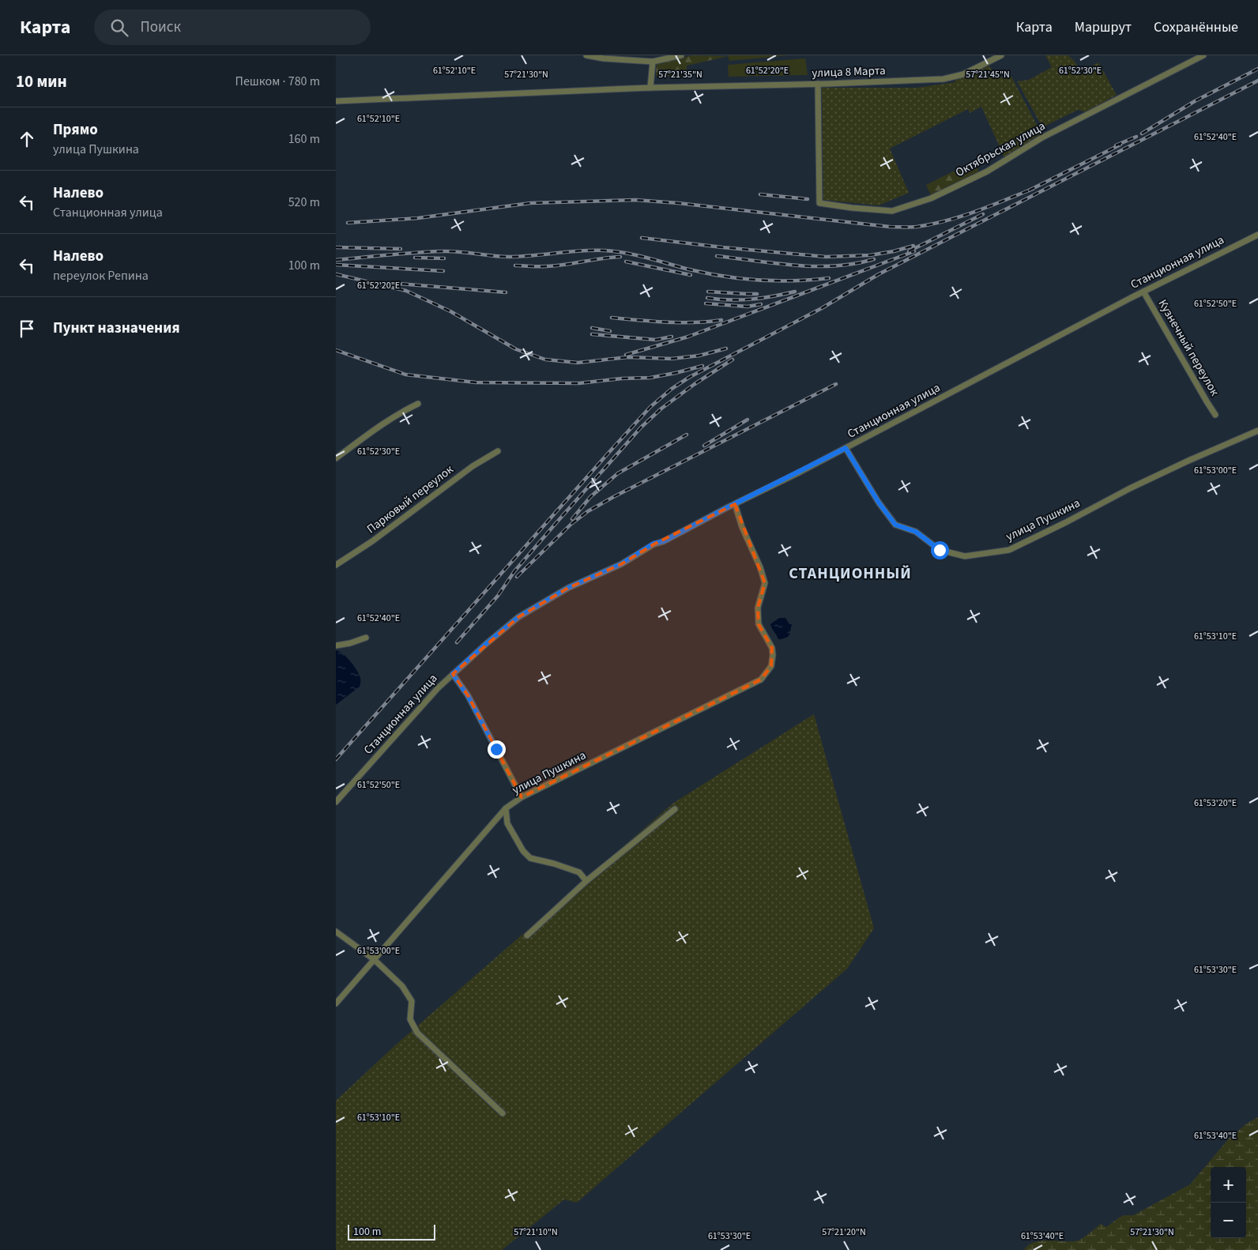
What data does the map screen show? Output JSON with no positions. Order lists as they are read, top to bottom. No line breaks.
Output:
{"streets":{"street":["улица 8 Марта","Октябрьская улица","Станционная улица","Кузнечный переулок","Парковый переулок","улица Пушкина"]},"crossings":[["улица 8 Марта","Октябрьская улица"],["Станционная улица","Кузнечный переулок"],["Станционная улица","улица Пушкина"]],"districts":["СТАНЦИОННЫЙ"],"scale_bar":"100 m","page":{"header":"Карта","search":"Поиск","nav":["Карта","Маршрут","Сохранённые"],"heading":["10 мин","Пешком · 780 m"],"list":[["Прямо","улица Пушкина","160 m"],["Налево","Станционная улица","520 m"],["Налево","переулок Репина","100 m"],"Пункт назначения"],"map_buttons":["+","−"],"scale":"100 m"},"coordinates":["61°52'20\"E","61°52'30\"E","61°52'10\"E","57°21'30\"N","57°21'35\"N","57°21'45\"N","61°52'40\"E","61°52'50\"E","61°53'00\"E","61°53'10\"E","61°53'20\"E","61°53'30\"E","61°53'40\"E","57°21'10\"N","57°21'20\"N"]}
